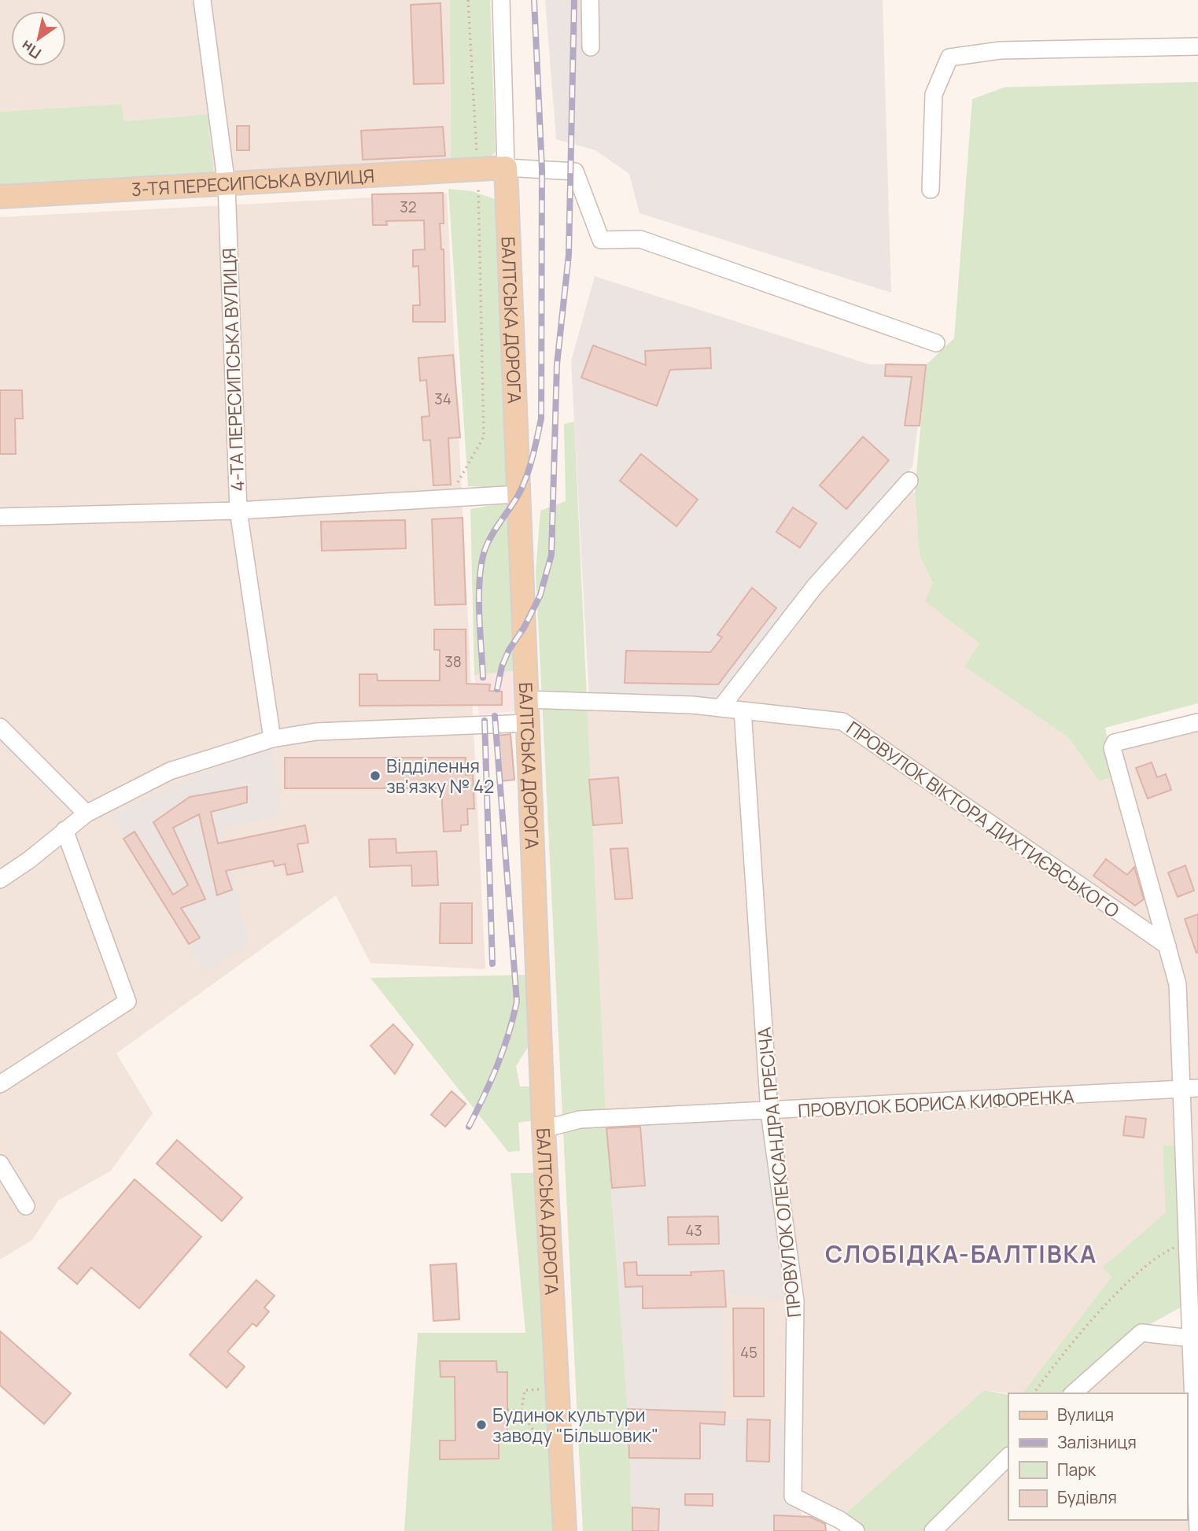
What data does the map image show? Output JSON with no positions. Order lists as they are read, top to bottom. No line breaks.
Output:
{"streets":{"main road":["3-ТЯ ПЕРЕСИПСЬКА ВУЛИЦЯ","БАЛТСЬКА ДОРОГА"],"street":["4-ТА ПЕРЕСИПСЬКА ВУЛИЦЯ","ПРОВУЛОК ВІКТОРА ДИХТИЄВСЬКОГО","ПРОВУЛОК БОРИСА КИФОРЕНКА","ПРОВУЛОК ОЛЕКСАНДРА ПРЕСІЧА"]},"crossings":[["3-ТЯ ПЕРЕСИПСЬКА ВУЛИЦЯ","БАЛТСЬКА ДОРОГА"],["3-ТЯ ПЕРЕСИПСЬКА ВУЛИЦЯ","4-ТА ПЕРЕСИПСЬКА ВУЛИЦЯ"],["БАЛТСЬКА ДОРОГА","ПРОВУЛОК ВІКТОРА ДИХТИЄВСЬКОГО"],["БАЛТСЬКА ДОРОГА","ПРОВУЛОК БОРИСА КИФОРЕНКА"],["ПРОВУЛОК ВІКТОРА ДИХТИЄВСЬКОГО","ПРОВУЛОК ОЛЕКСАНДРА ПРЕСІЧА"],["ПРОВУЛОК БОРИСА КИФОРЕНКА","ПРОВУЛОК ОЛЕКСАНДРА ПРЕСІЧА"]],"districts":["СЛОБІДКА-БАЛТІВКА"],"places":["Відділення зв'язку № 42","Будинок культури заводу \"Більшовик\""],"house_numbers":["32","34","38","43","45"],"legend":["Вулиця","Залізниця","Парк","Будівля"],"north":"bottom left"}
